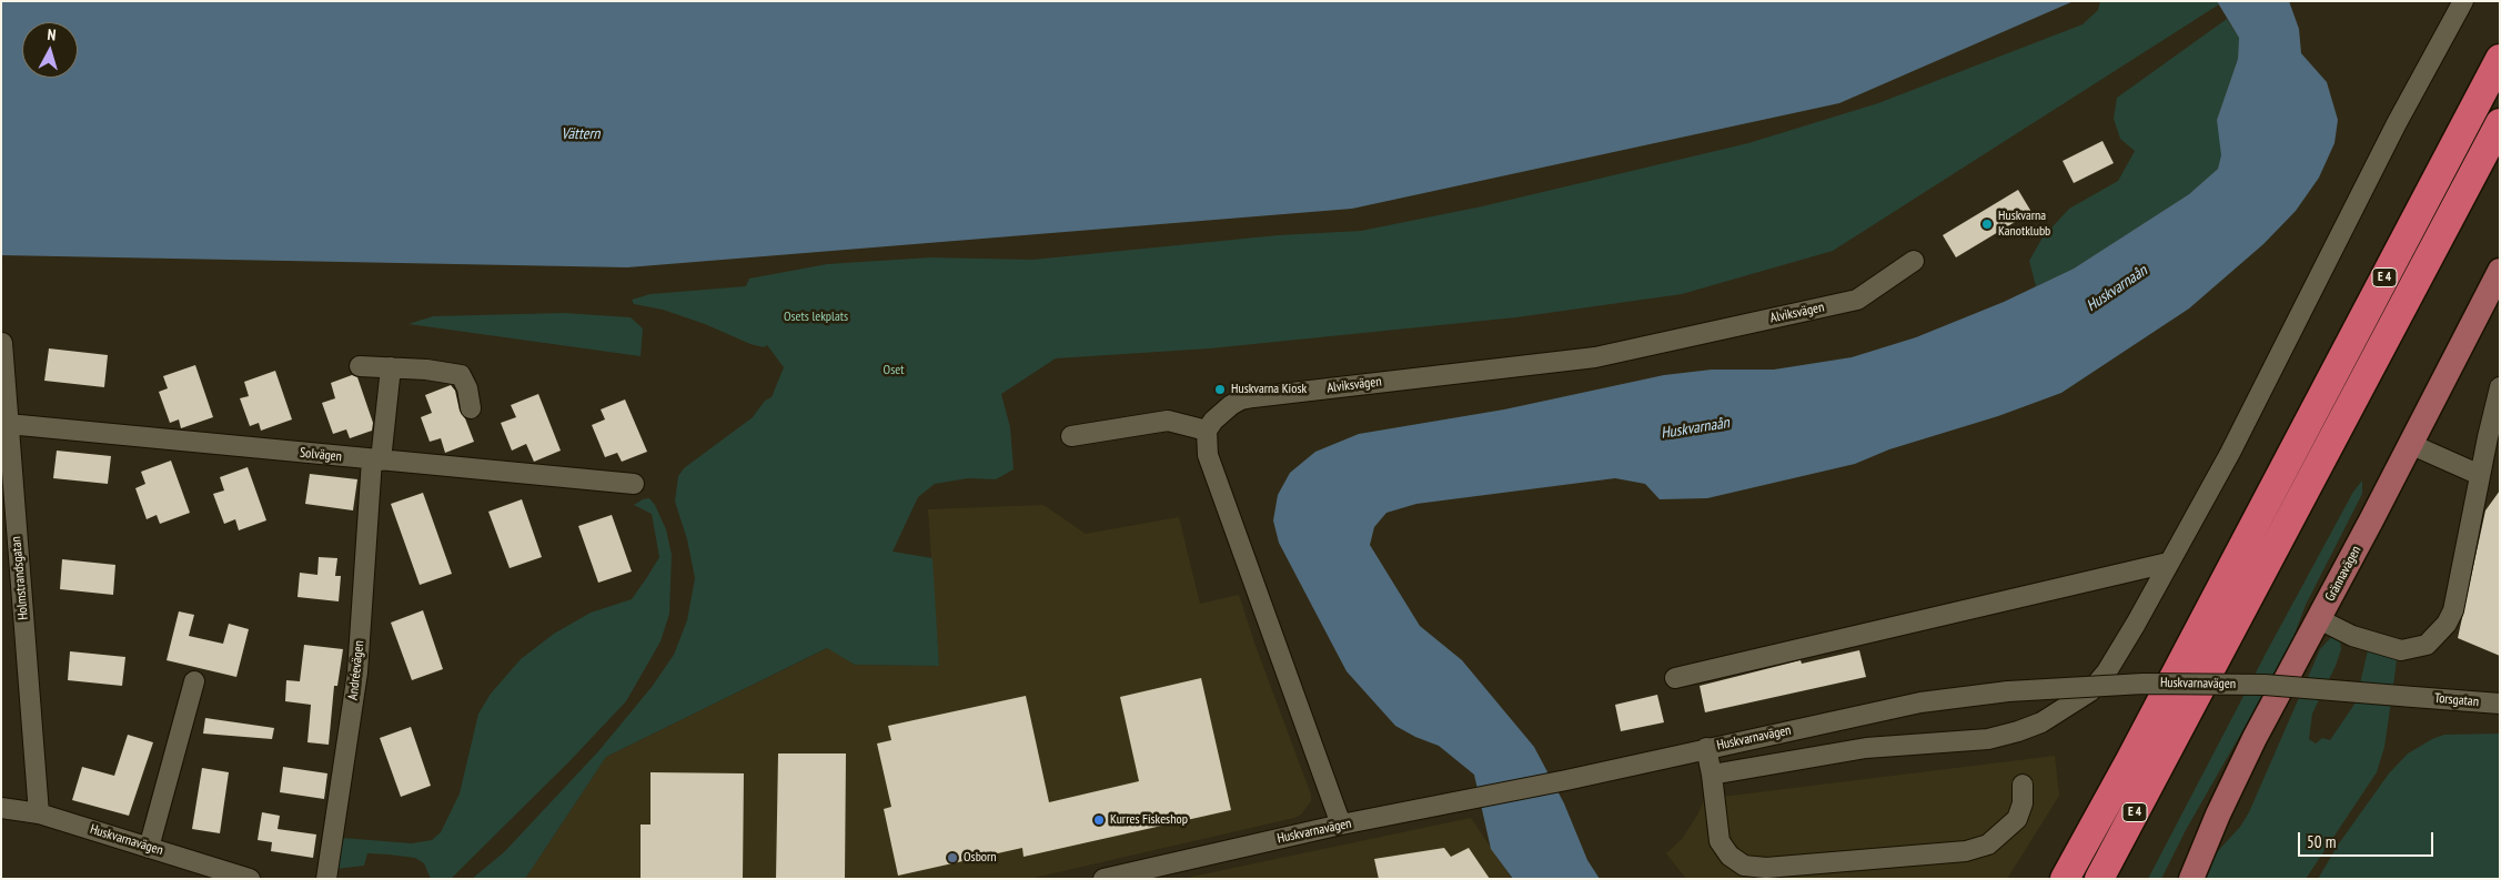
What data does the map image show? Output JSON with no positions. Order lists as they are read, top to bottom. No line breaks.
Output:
{"streets":{"highway":["E 4"],"main road":["Grännavägen"],"street":["Alviksvägen","Solvägen","Holmstrandsgatan","Andréevägen","Huskvarnavägen","Torsgatan"]},"crossings":[["Solvägen","Holmstrandsgatan"],["Solvägen","Andréevägen"],["Holmstrandsgatan","Huskvarnavägen"],["Huskvarnavägen","Torsgatan"]],"water":["Vättern","Huskvarnaån"],"parks":["Osets lekplats","Oset"],"places":["Huskvarna Kanotklubb","Huskvarna Kiosk","Kurres Fiskeshop","Osborn"],"scale_bar":"50 m","north":"top"}
